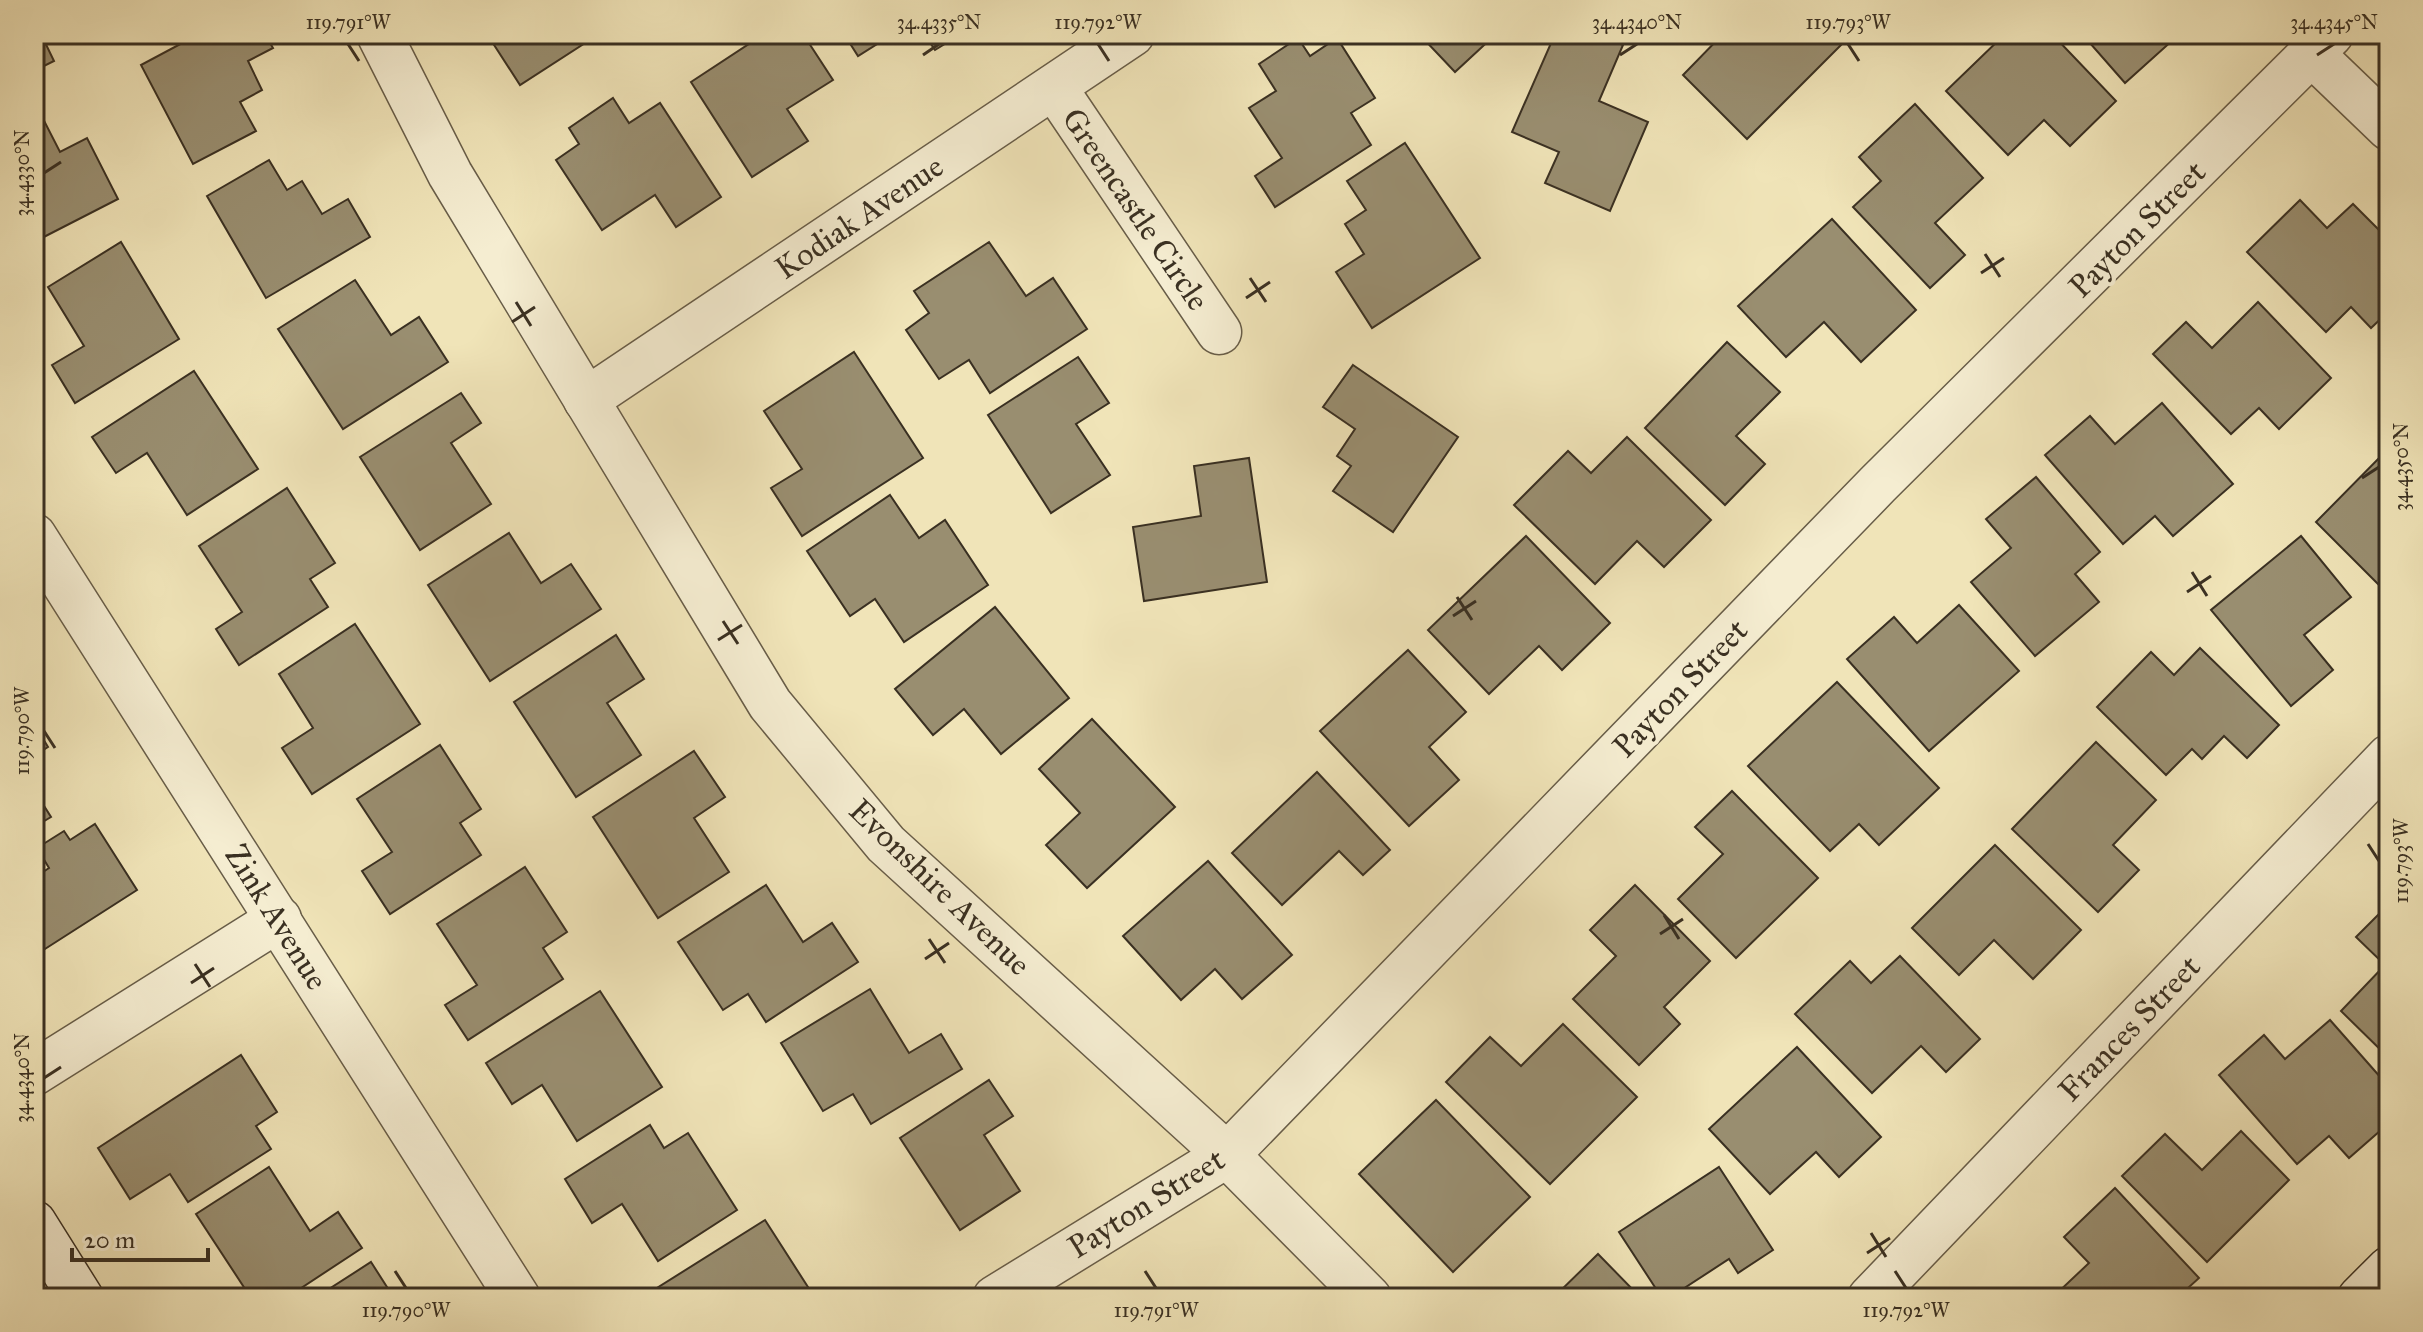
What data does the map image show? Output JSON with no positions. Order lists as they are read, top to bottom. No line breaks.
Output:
{"streets":{"street":["Greencastle Circle","Kodiak Avenue","Payton Street","Evonshire Avenue","Zink Avenue","Frances Street"]},"crossings":[["Greencastle Circle","Kodiak Avenue"],["Kodiak Avenue","Evonshire Avenue"],["Payton Street","Evonshire Avenue"]],"scale_bar":"20 m","coordinates":["119.791°W","34.4335°N","119.792°W","34.4340°N","119.793°W","34.4345°N","34.4330°N","34.4350°N","119.790°W"]}
